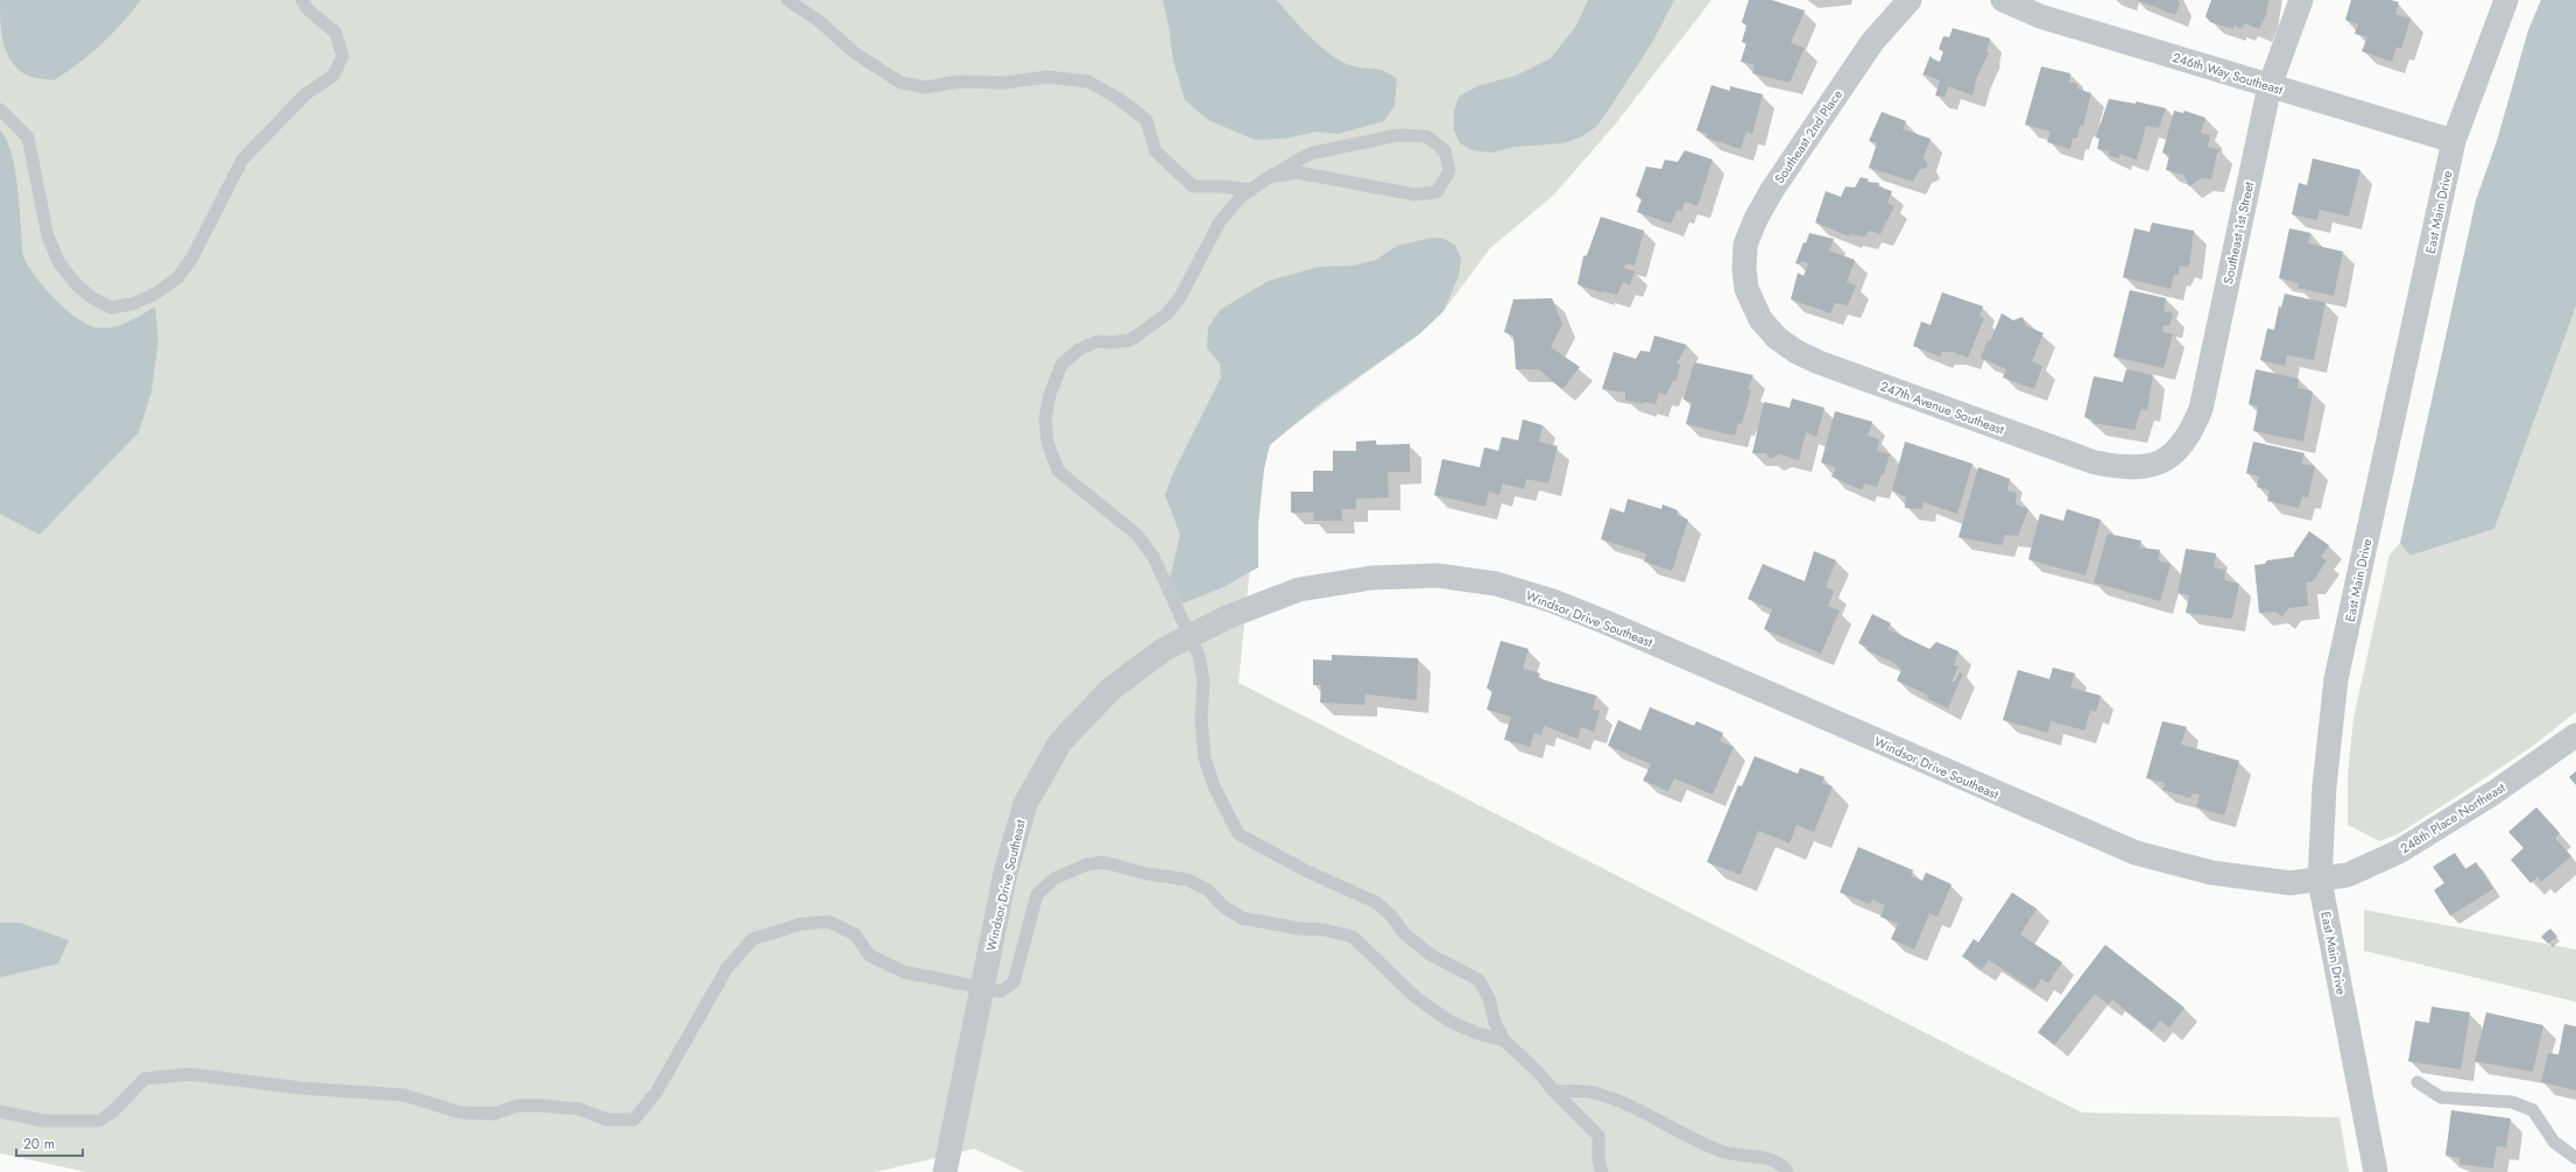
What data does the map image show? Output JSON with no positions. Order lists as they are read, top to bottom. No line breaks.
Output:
{"streets":{"street":["246th Way Southeast","Southeast 2nd Place","East Main Drive","Southeast 1st Street","247th Avenue Southeast","Windsor Drive Southeast","248th Place Northeast"]},"crossings":[["246th Way Southeast","East Main Drive"],["246th Way Southeast","Southeast 1st Street"],["Southeast 2nd Place","247th Avenue Southeast"],["East Main Drive","Windsor Drive Southeast"],["East Main Drive","248th Place Northeast"],["Southeast 1st Street","247th Avenue Southeast"],["Windsor Drive Southeast","248th Place Northeast"]],"scale_bar":"20 m"}
